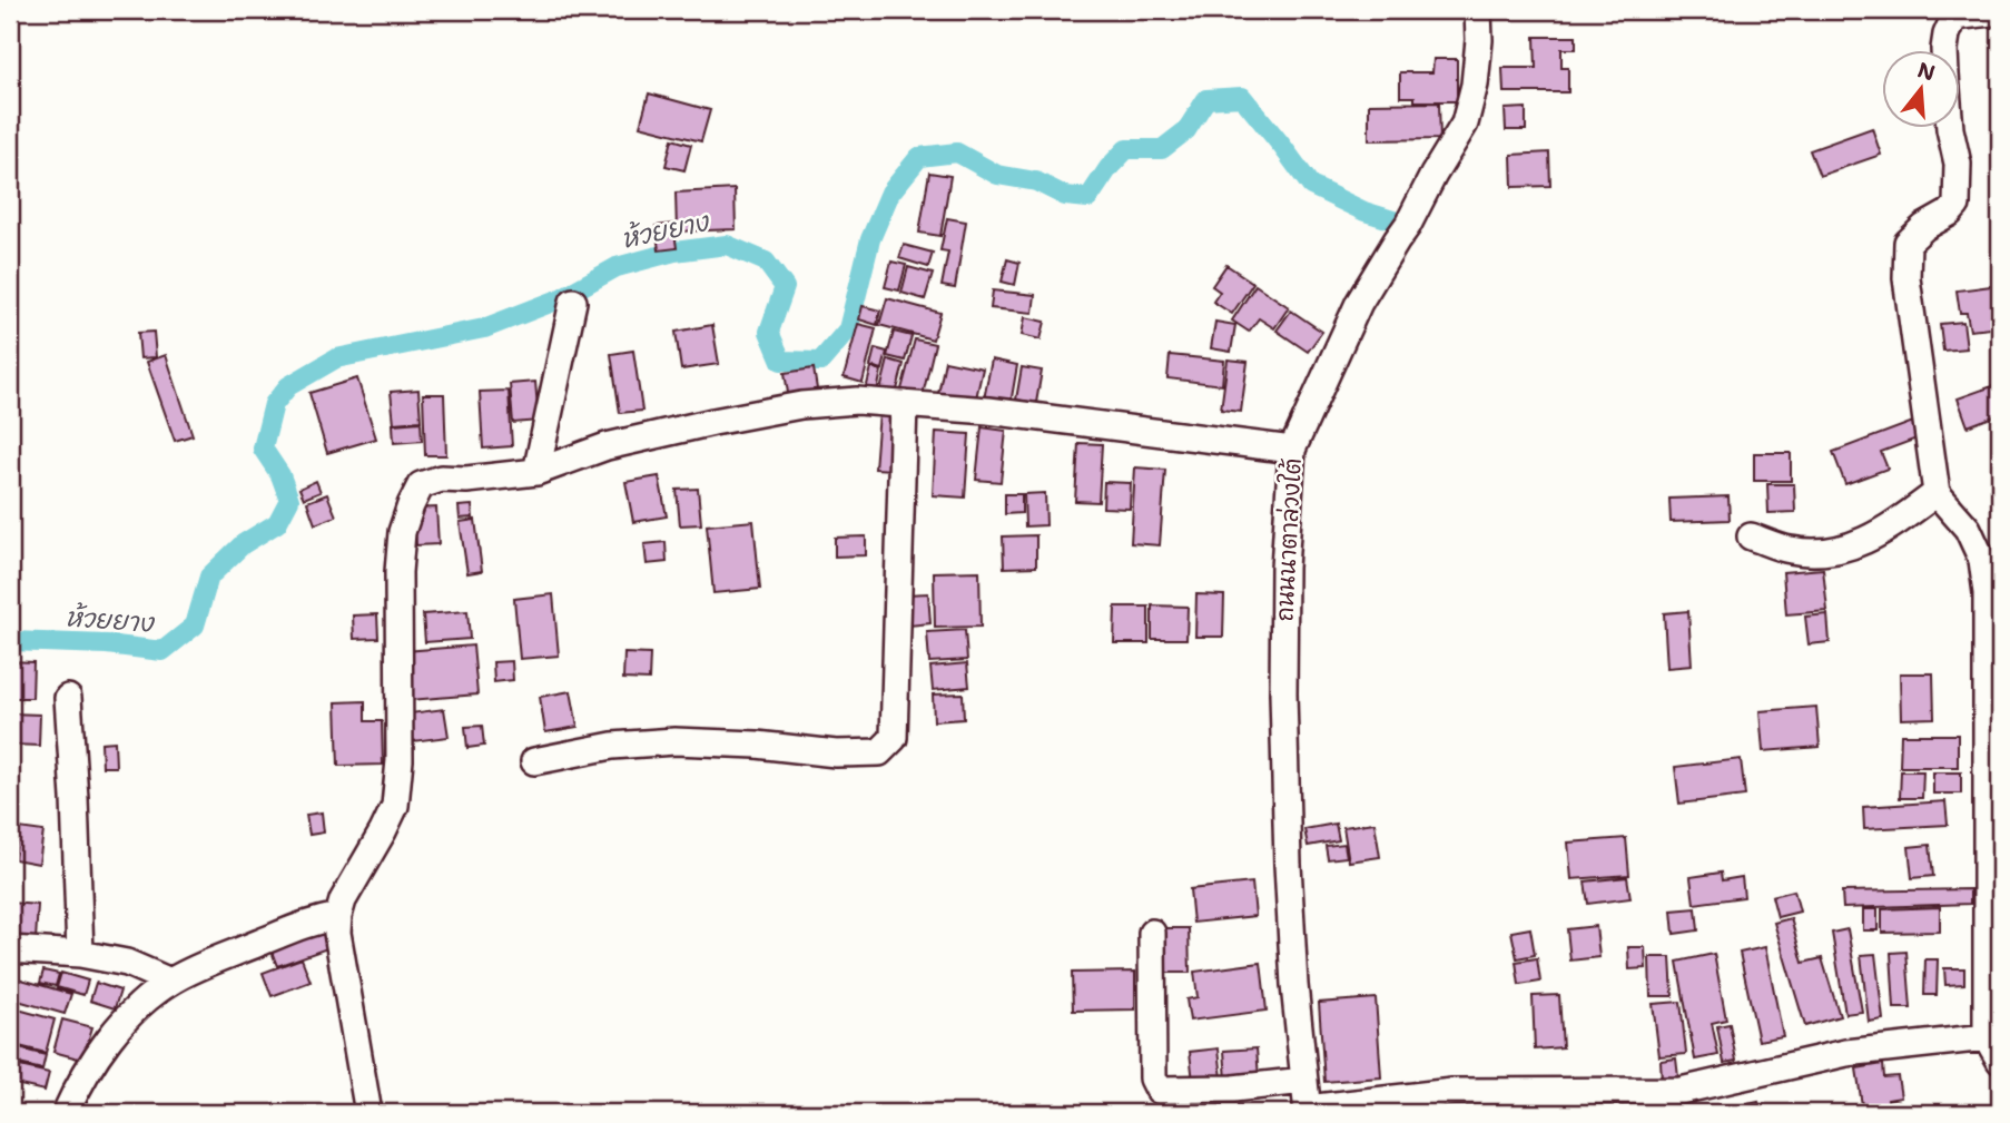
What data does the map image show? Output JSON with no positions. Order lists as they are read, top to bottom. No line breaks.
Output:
{"streets":{"street":["ถนนนาตาล่วงใต้"]},"water":["ห้วยยาง"],"north":"top"}
